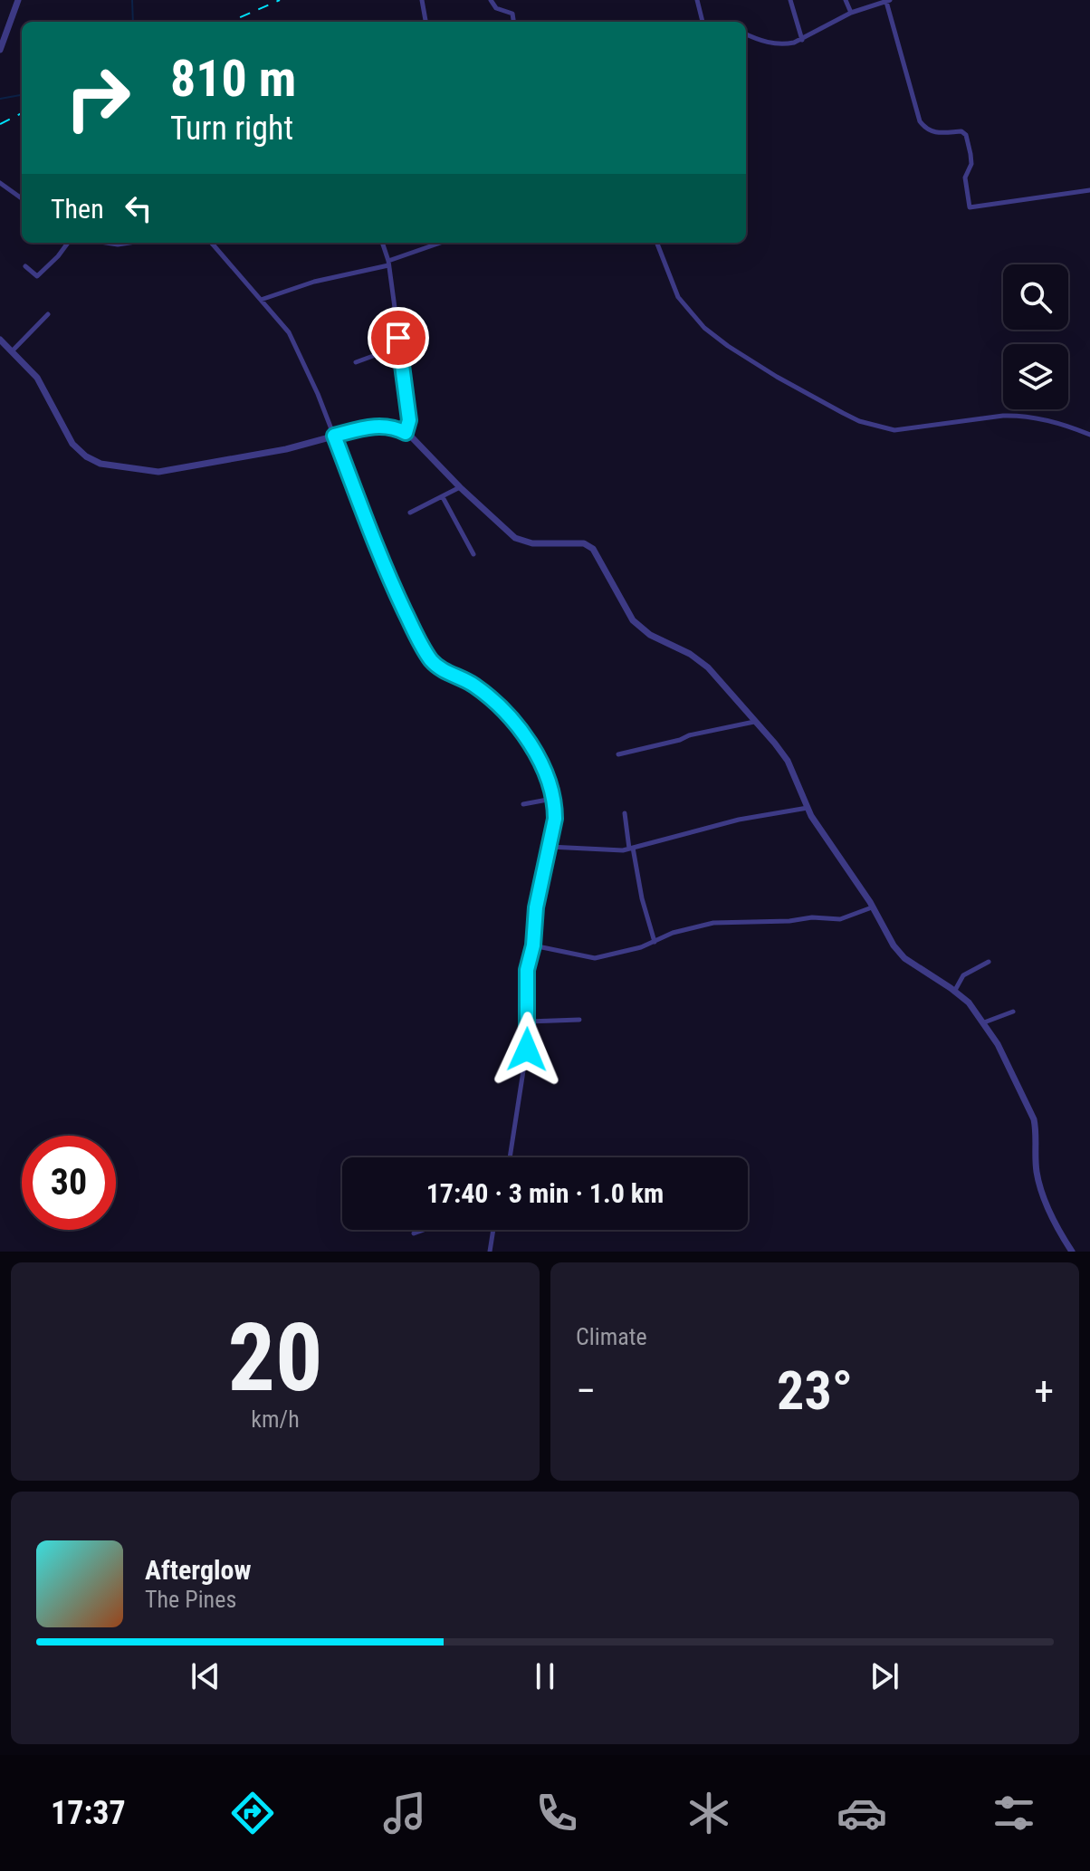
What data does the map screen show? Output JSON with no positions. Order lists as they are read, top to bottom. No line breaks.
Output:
{"page":{"turn":["810 m","Turn right"],"then":"Then","limit":"30","trip":"17:40 · 3 min · 1.0 km","tile":[["20","km/h"],"Climate"],"heat":["−","23°","+"],"song":["Afterglow","The Pines"],"tabs":"17:37"}}
